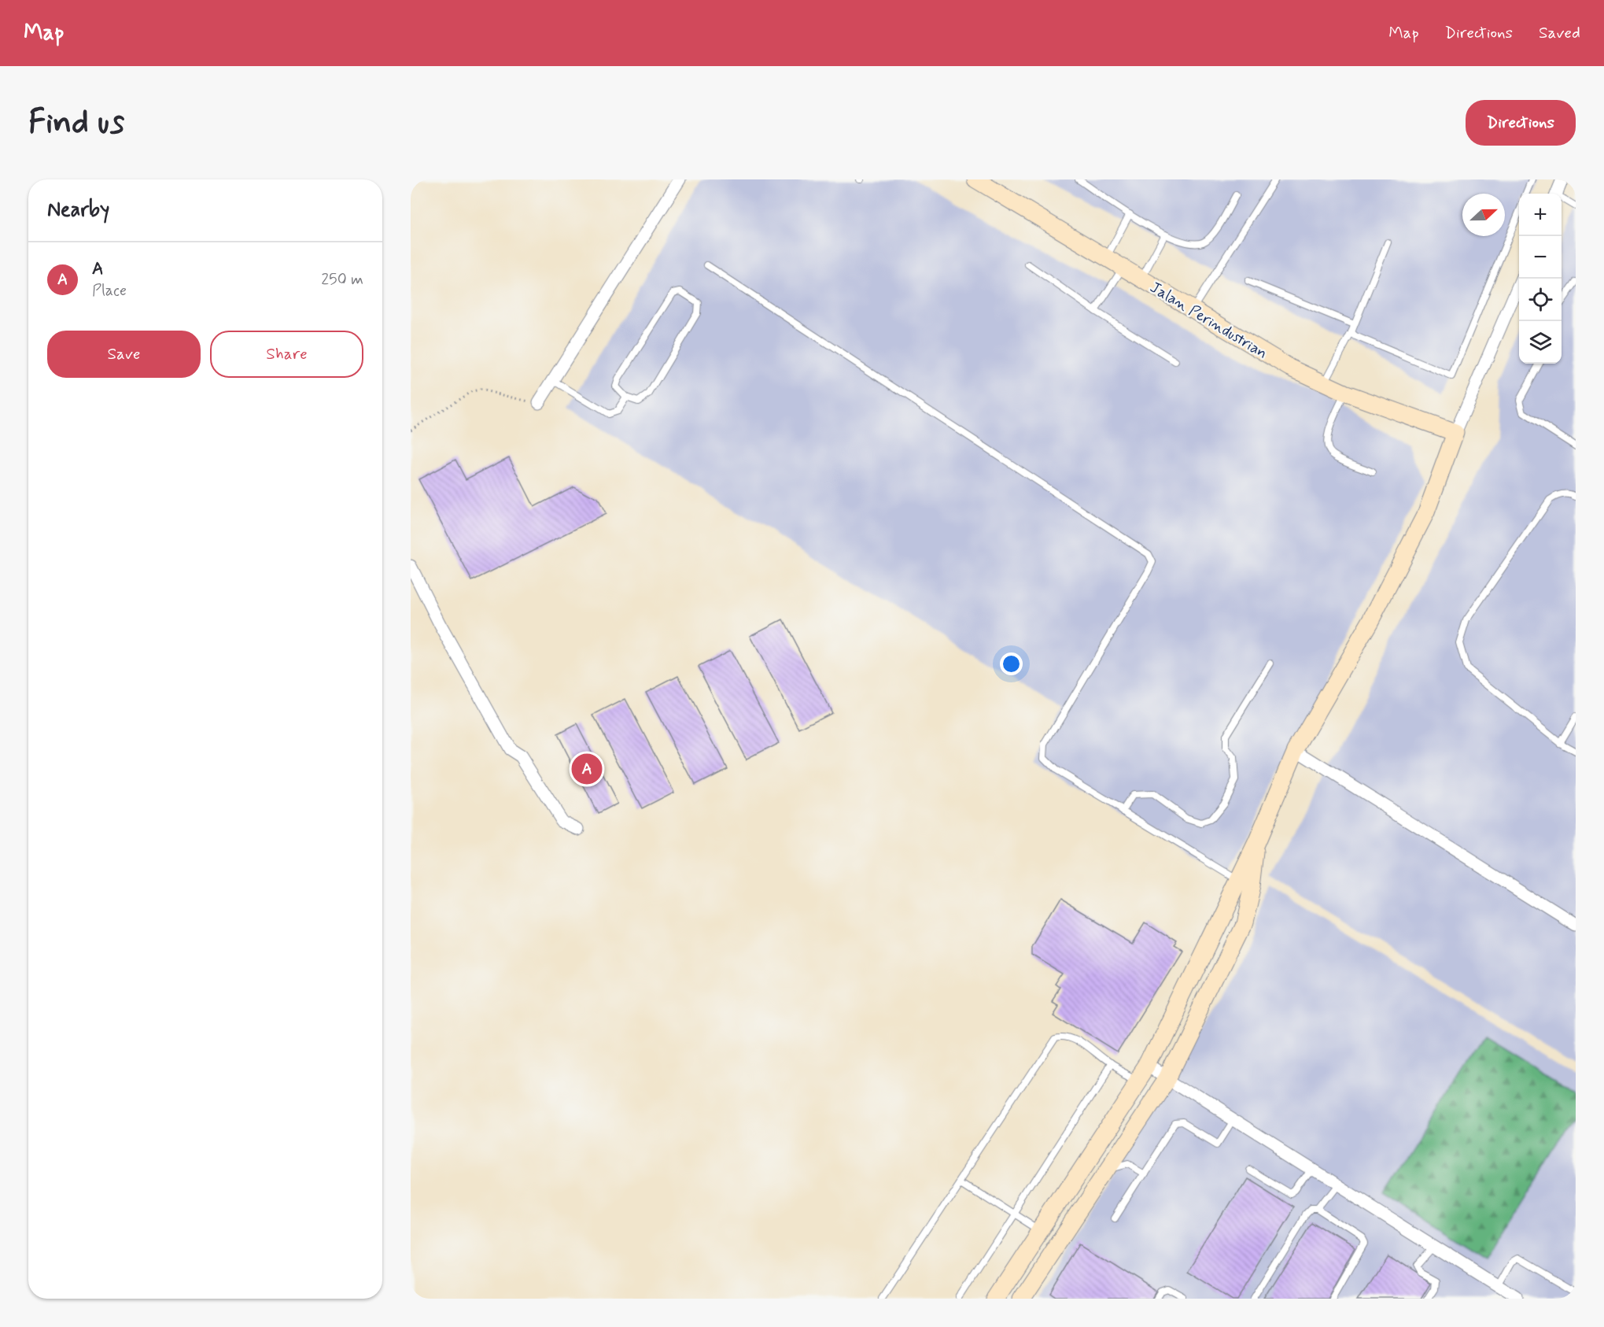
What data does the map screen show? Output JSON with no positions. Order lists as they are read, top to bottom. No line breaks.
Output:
{"streets":{"main road":["Jalan Perindustrian"]},"north":"right","page":{"header":"Map","nav":["Map","Directions","Saved"],"buttons":["Directions",["Save","Share"]],"title":"Find us","heading":"Nearby","map_buttons":["+","−"],"list":[{"mark":"A","name":"A","note":"Place","value":"250 m"}],"pins":"A"}}
